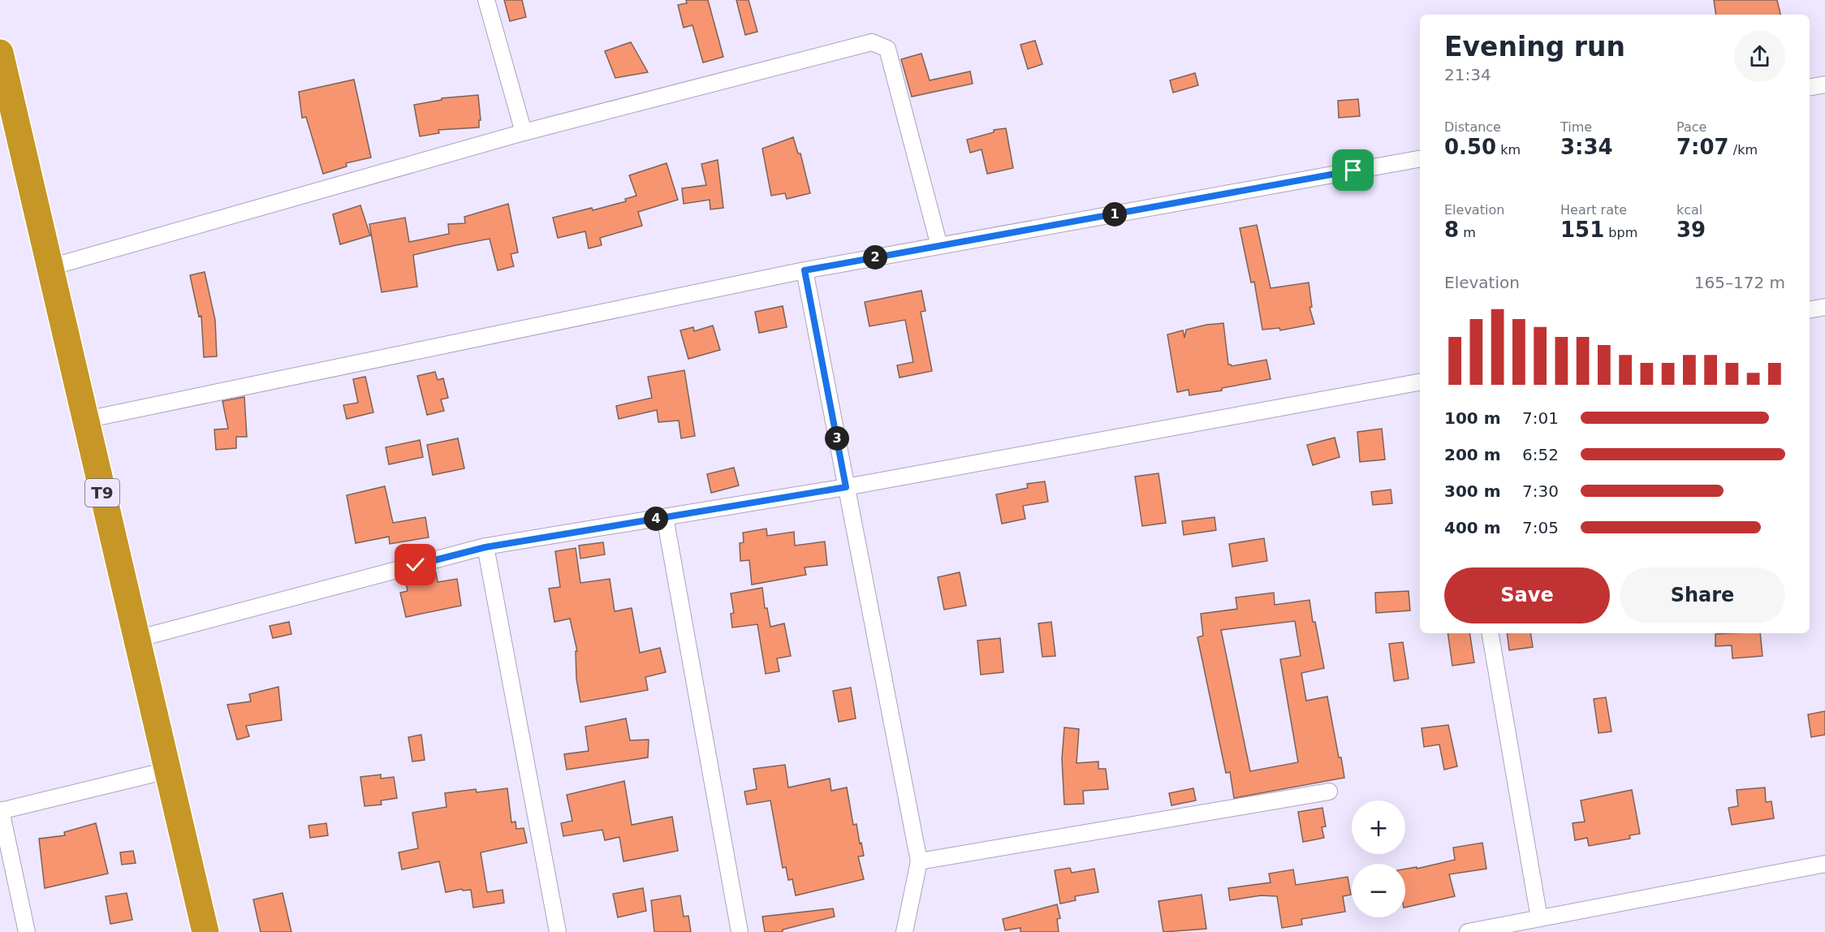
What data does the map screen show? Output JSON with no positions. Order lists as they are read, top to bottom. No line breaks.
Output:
{"streets":{"highway":["T9"]},"page":{"heading":["Evening run","21:34"],"stats":[["Distance","0.50 km"],["Time","3:34"],["Pace","7:07 /km"],["Elevation","8 m"],["Heart rate","151 bpm"],["kcal","39"]],"pins":["1","2","3","4"],"chart":["Elevation","165–172 m"],"list":[{"name":"100 m","note":"7:01"},{"name":"200 m","note":"6:52"},{"name":"300 m","note":"7:30"},{"name":"400 m","note":"7:05"}],"buttons":["Save","Share"],"map_buttons":["+","−"]}}
